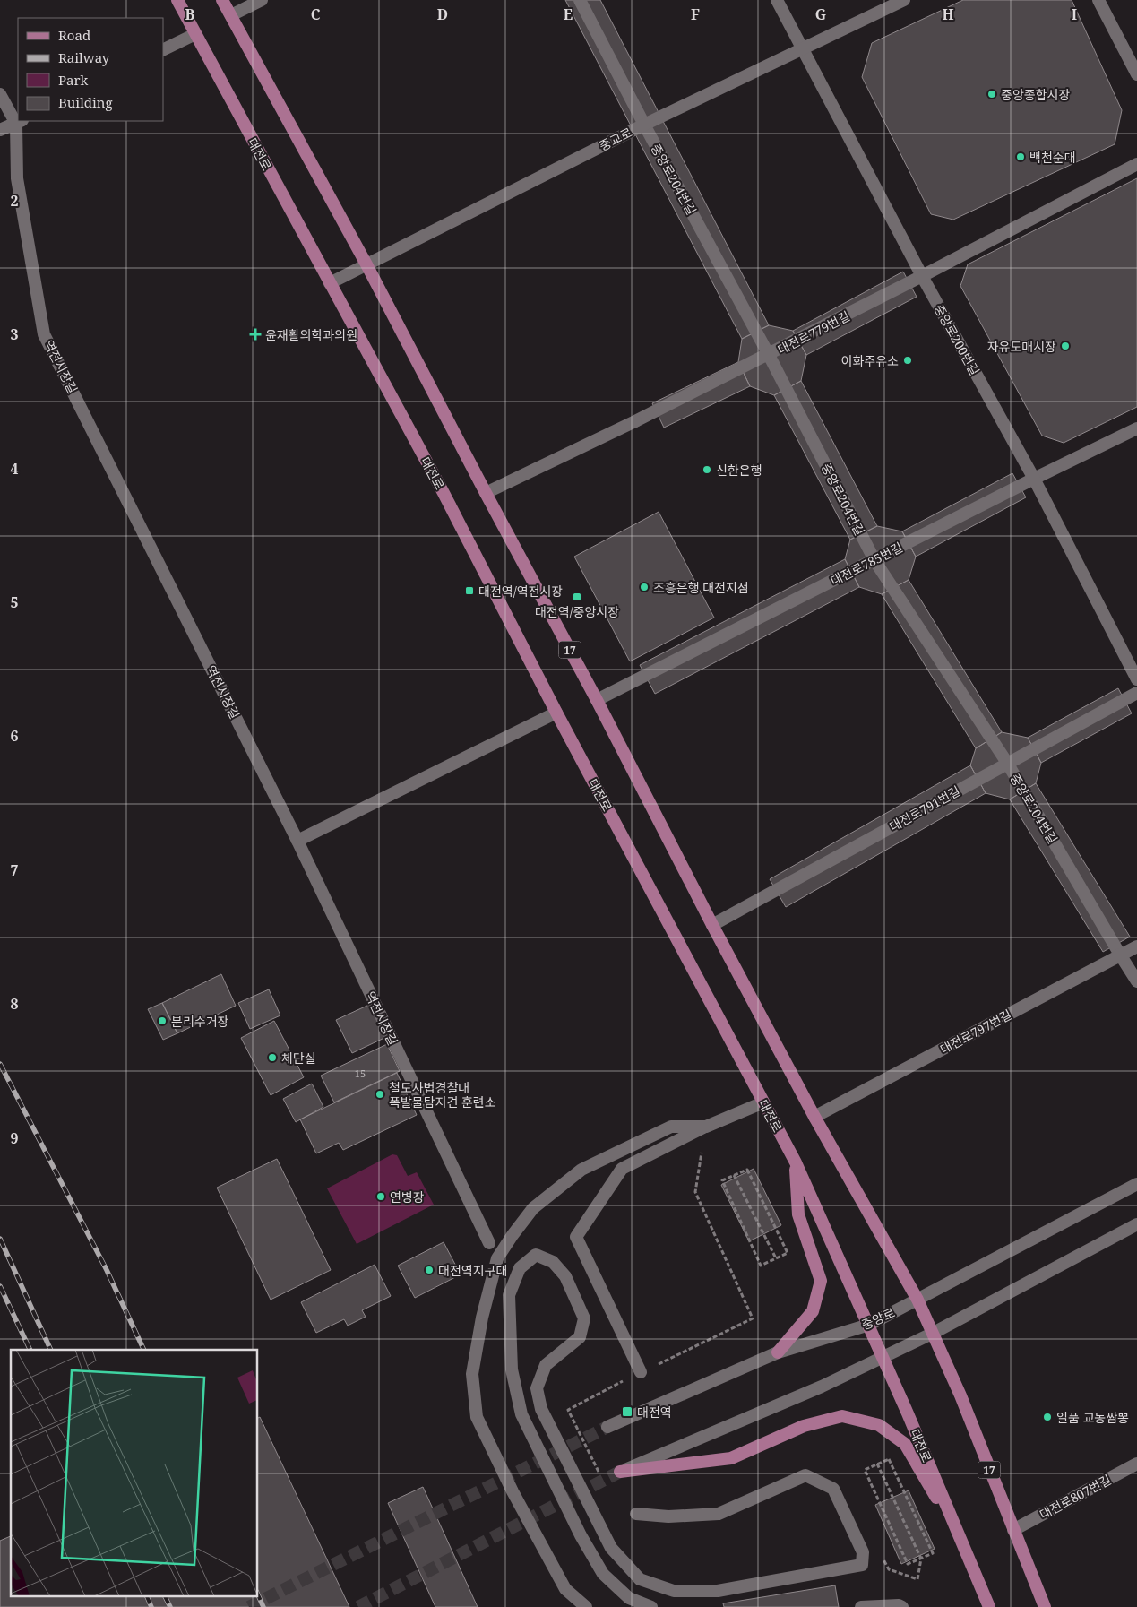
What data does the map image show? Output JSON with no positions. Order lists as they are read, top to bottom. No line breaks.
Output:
{"streets":{"main road":["대전로","17"],"street":["중교로","중앙로204번길","대전로779번길","중앙로200번길","역전시장길","대전로785번길","대전로791번길","대전로797번길","중앙로","대전로807번길"]},"crossings":[["중교로","대전로"],["중교로","중앙로204번길"],["중교로","중앙로200번길"],["중교로","17"],["대전로","중앙로"],["중앙로204번길","대전로779번길"],["중앙로204번길","대전로785번길"],["중앙로204번길","대전로791번길"],["중앙로204번길","대전로797번길"],["대전로779번길","중앙로200번길"],["대전로779번길","17"],["중앙로200번길","대전로785번길"],["대전로785번길","17"],["17","대전로791번길"],["17","대전로797번길"],["17","중앙로"],["17","대전로807번길"]],"places":{"other":["중앙종합시장","백천순대","자유도매시장","이화주유소","신한은행","조흥은행 대전지점","분리수거장","체단실","철도사법경찰대 폭발물탐지견 훈련소","연병장","대전역지구대","일품 교동짬뽕"],"health":["윤재활의학과의원"],"transit":["대전역/역전시장","대전역/중앙시장","대전역"]},"house_numbers":["15"],"legend":["Road","Railway","Park","Building"],"grid":{"columns":["B","C","D","E","F","G","H","I"],"rows":["2","3","4","5","6","7","8","9"]}}
